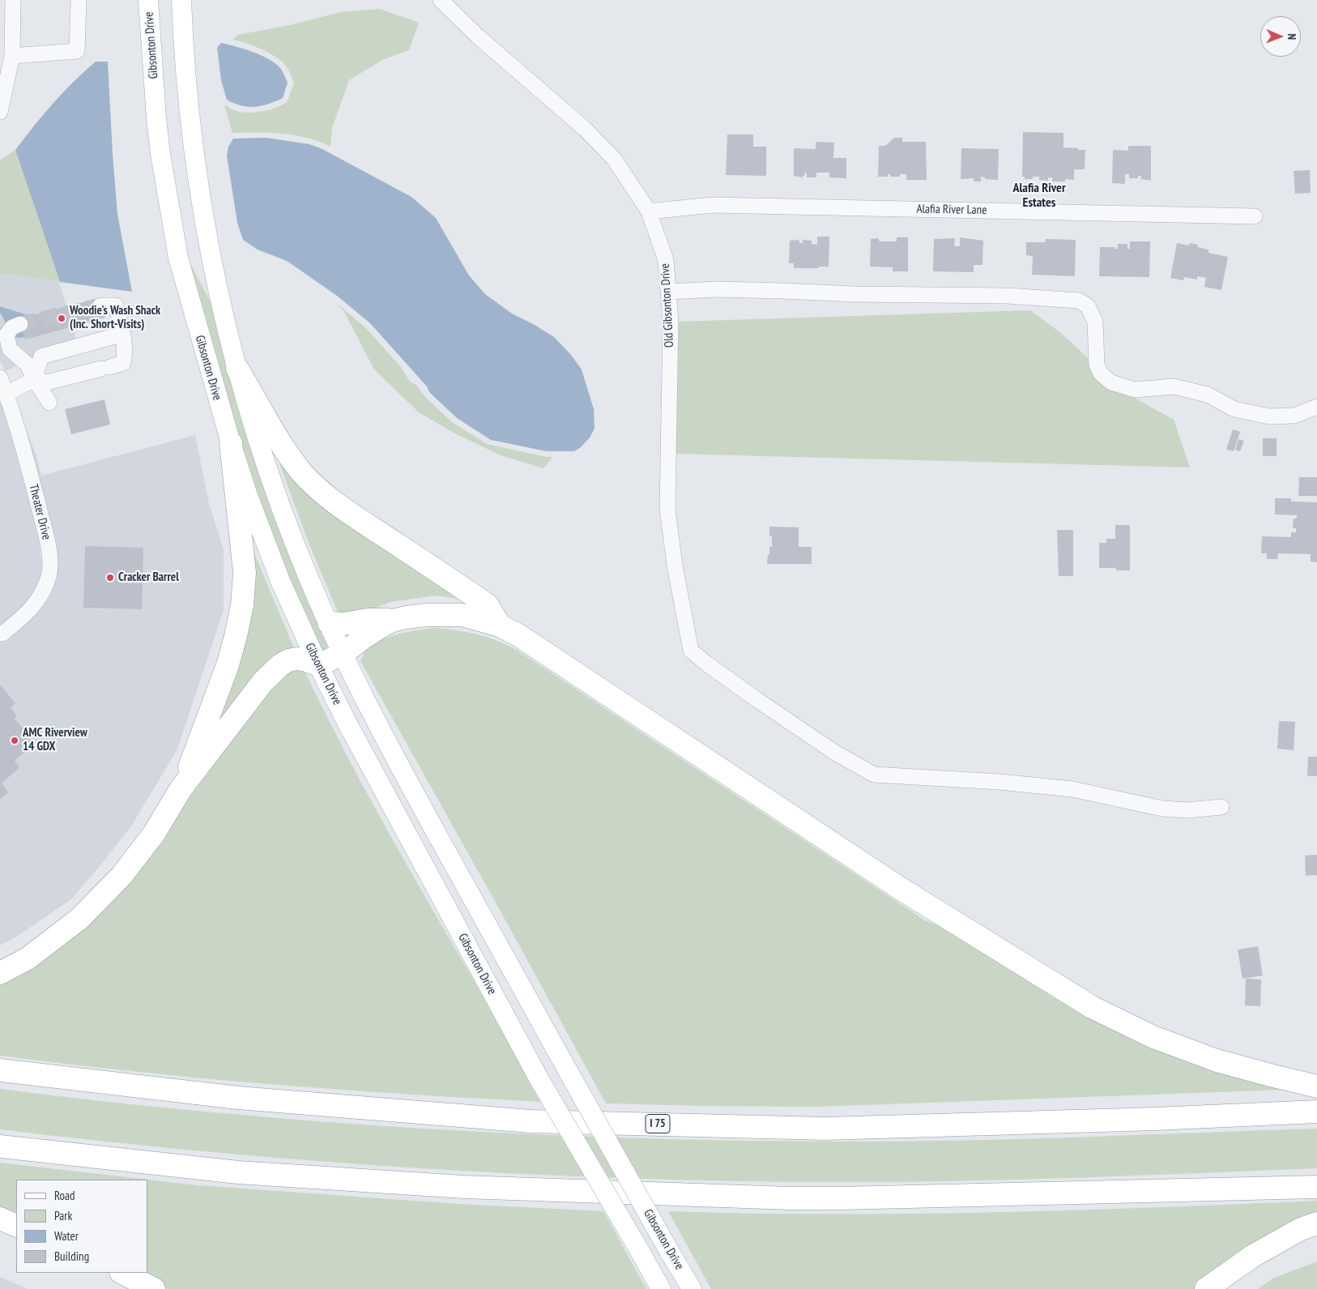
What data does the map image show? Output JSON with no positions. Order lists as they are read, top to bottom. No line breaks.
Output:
{"streets":{"highway":["I 75"],"main road":["Gibsonton Drive"],"street":["Alafia River Lane","Old Gibsonton Drive","Theater Drive"]},"crossings":[["Alafia River Lane","Old Gibsonton Drive"]],"districts":["Alafia River Estates"],"places":["Woodie's Wash Shack (Inc. Short-Visits)","Cracker Barrel","AMC Riverview 14 GDX"],"legend":["Road","Park","Water","Building"],"north":"right"}
